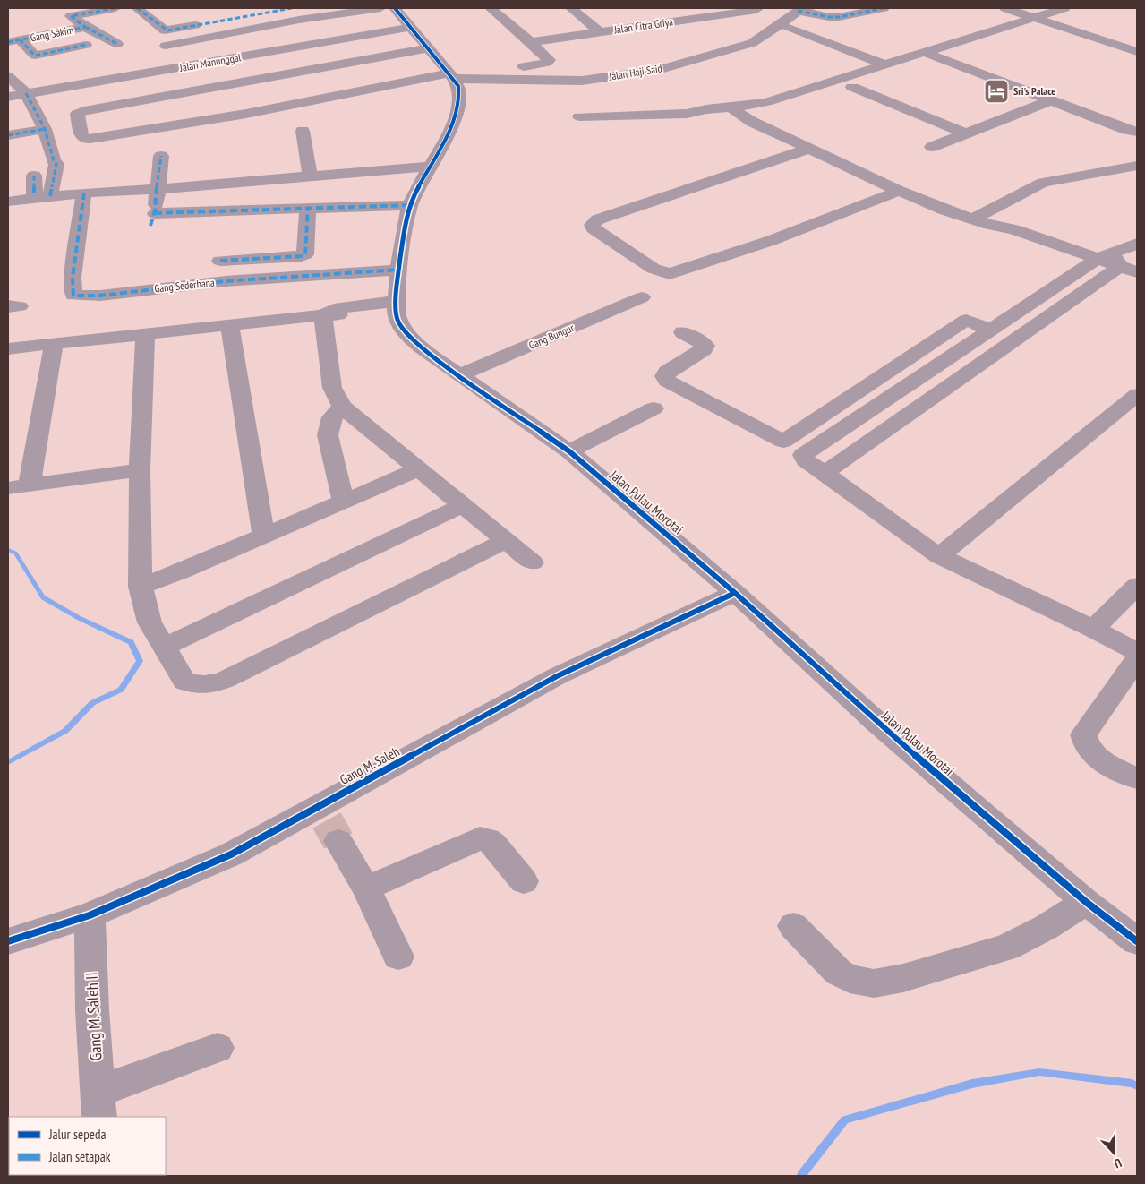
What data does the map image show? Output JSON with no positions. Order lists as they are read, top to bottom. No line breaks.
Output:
{"streets":{"street":["Jalan Citra Griya","Gang Sakim","Jalan Manunggal","Jalan Haji Said","Gang Sederhana","Gang Bungur","Jalan Pulau Morotai","Gang M. Saleh","Gang M. Saleh II"]},"crossings":[["Jalan Haji Said","Jalan Pulau Morotai"],["Gang Sederhana","Jalan Pulau Morotai"],["Gang Bungur","Jalan Pulau Morotai"],["Jalan Pulau Morotai","Gang M. Saleh"],["Gang M. Saleh","Gang M. Saleh II"]],"places":{"hotel":["Sri's Palace"]},"legend":["Jalur sepeda","Jalan setapak"],"north":"bottom"}
